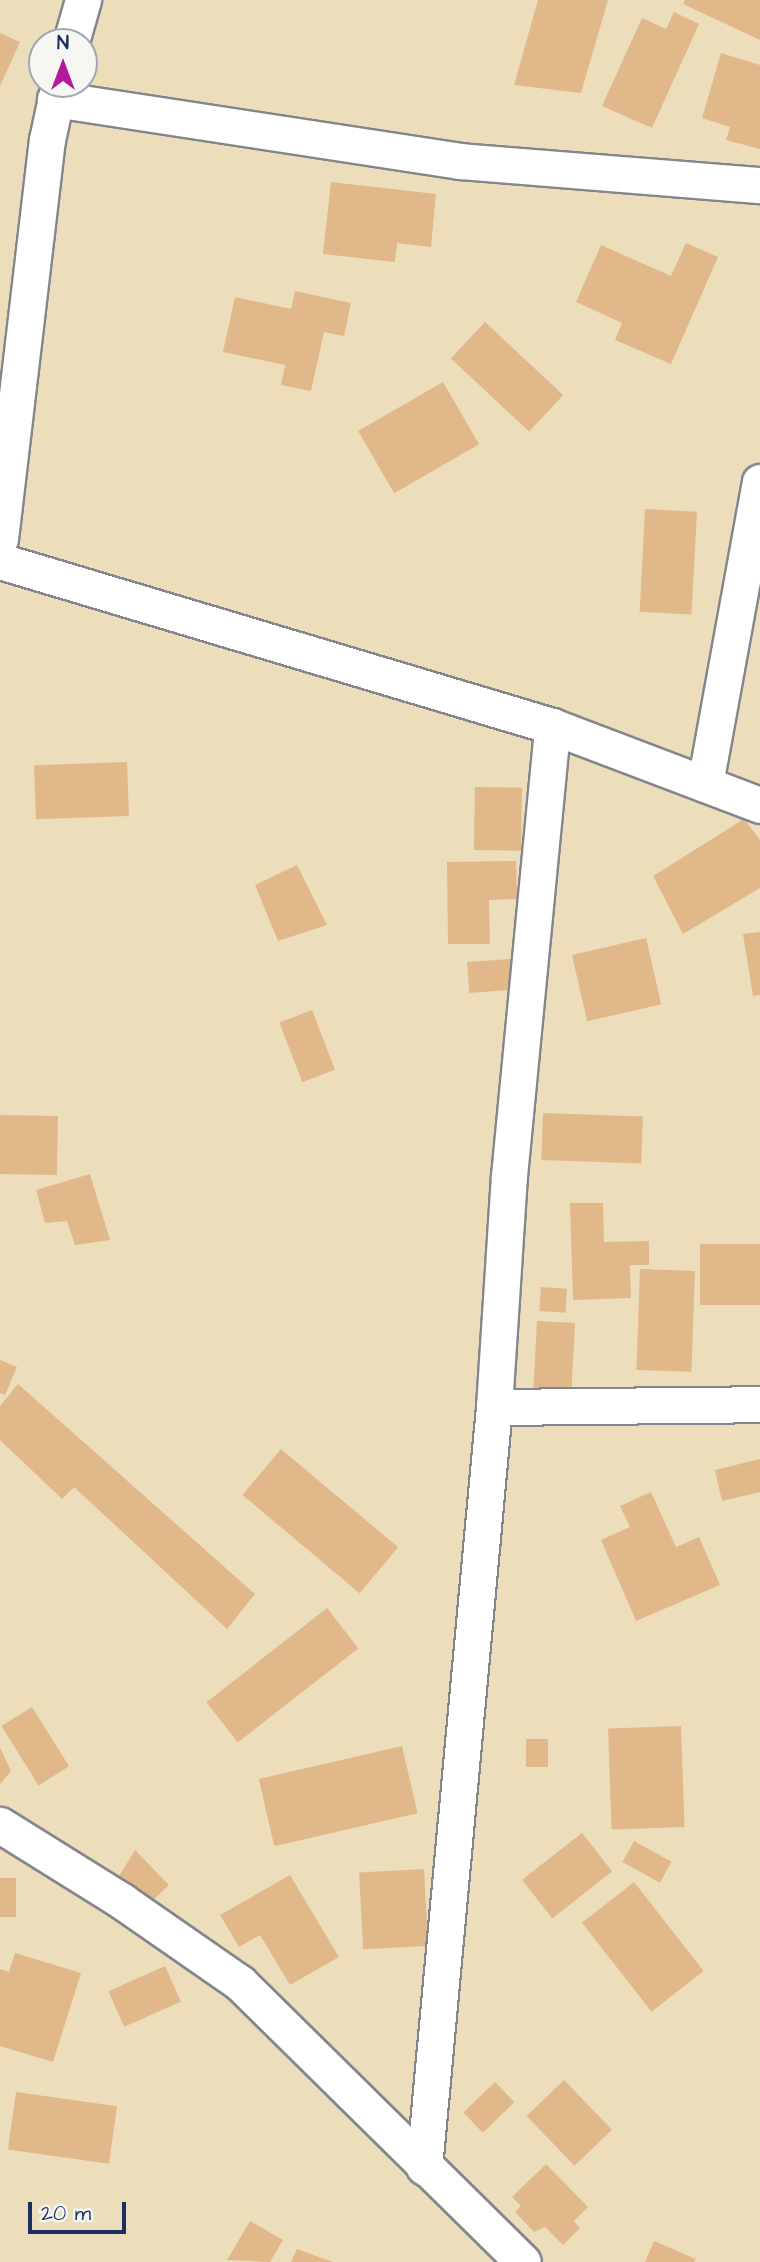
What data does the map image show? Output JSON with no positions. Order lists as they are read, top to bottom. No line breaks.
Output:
{"scale_bar":"20 m","north":"top"}
